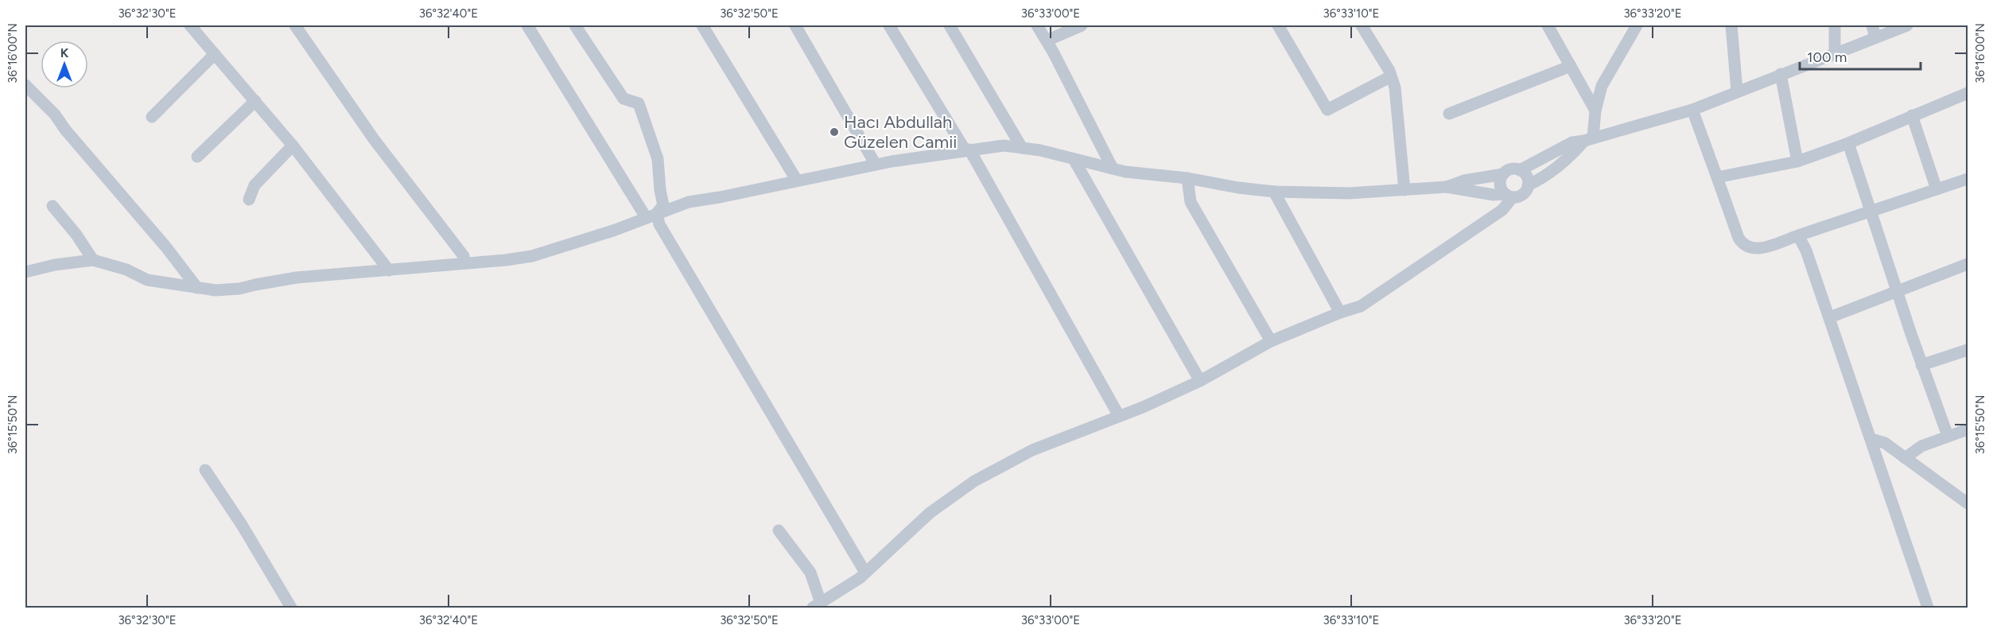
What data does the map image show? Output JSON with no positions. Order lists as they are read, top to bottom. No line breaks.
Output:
{"places":["Hacı Abdullah Güzelen Camii"],"scale_bar":"100 m","north":"top","coordinates":["36°32'30\"E","36°32'40\"E","36°32'50\"E","36°33'00\"E","36°33'10\"E","36°33'20\"E","36°16'00\"N","36°15'50\"N"]}
